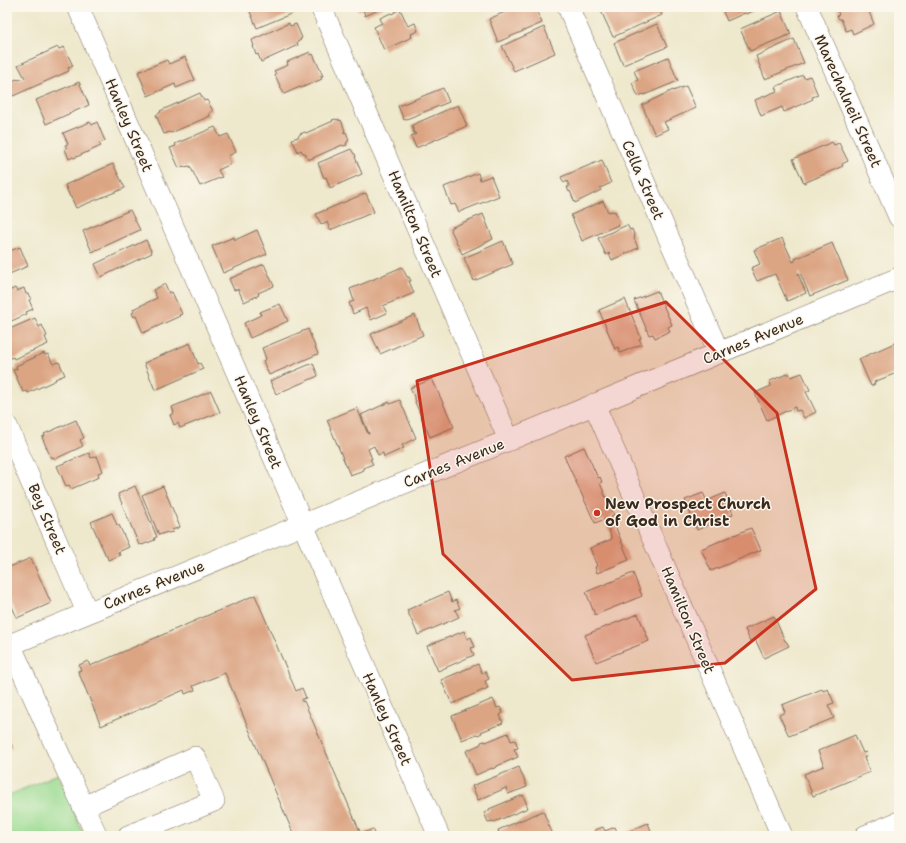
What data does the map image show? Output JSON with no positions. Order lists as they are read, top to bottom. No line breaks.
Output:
{"streets":{"street":["Marechalneil Street","Hanley Street","Cella Street","Hamilton Street","Carnes Avenue","Bey Street"]},"crossings":[["Hanley Street","Carnes Avenue"],["Cella Street","Carnes Avenue"],["Hamilton Street","Carnes Avenue"],["Carnes Avenue","Bey Street"]],"places":["New Prospect Church of God in Christ"]}
